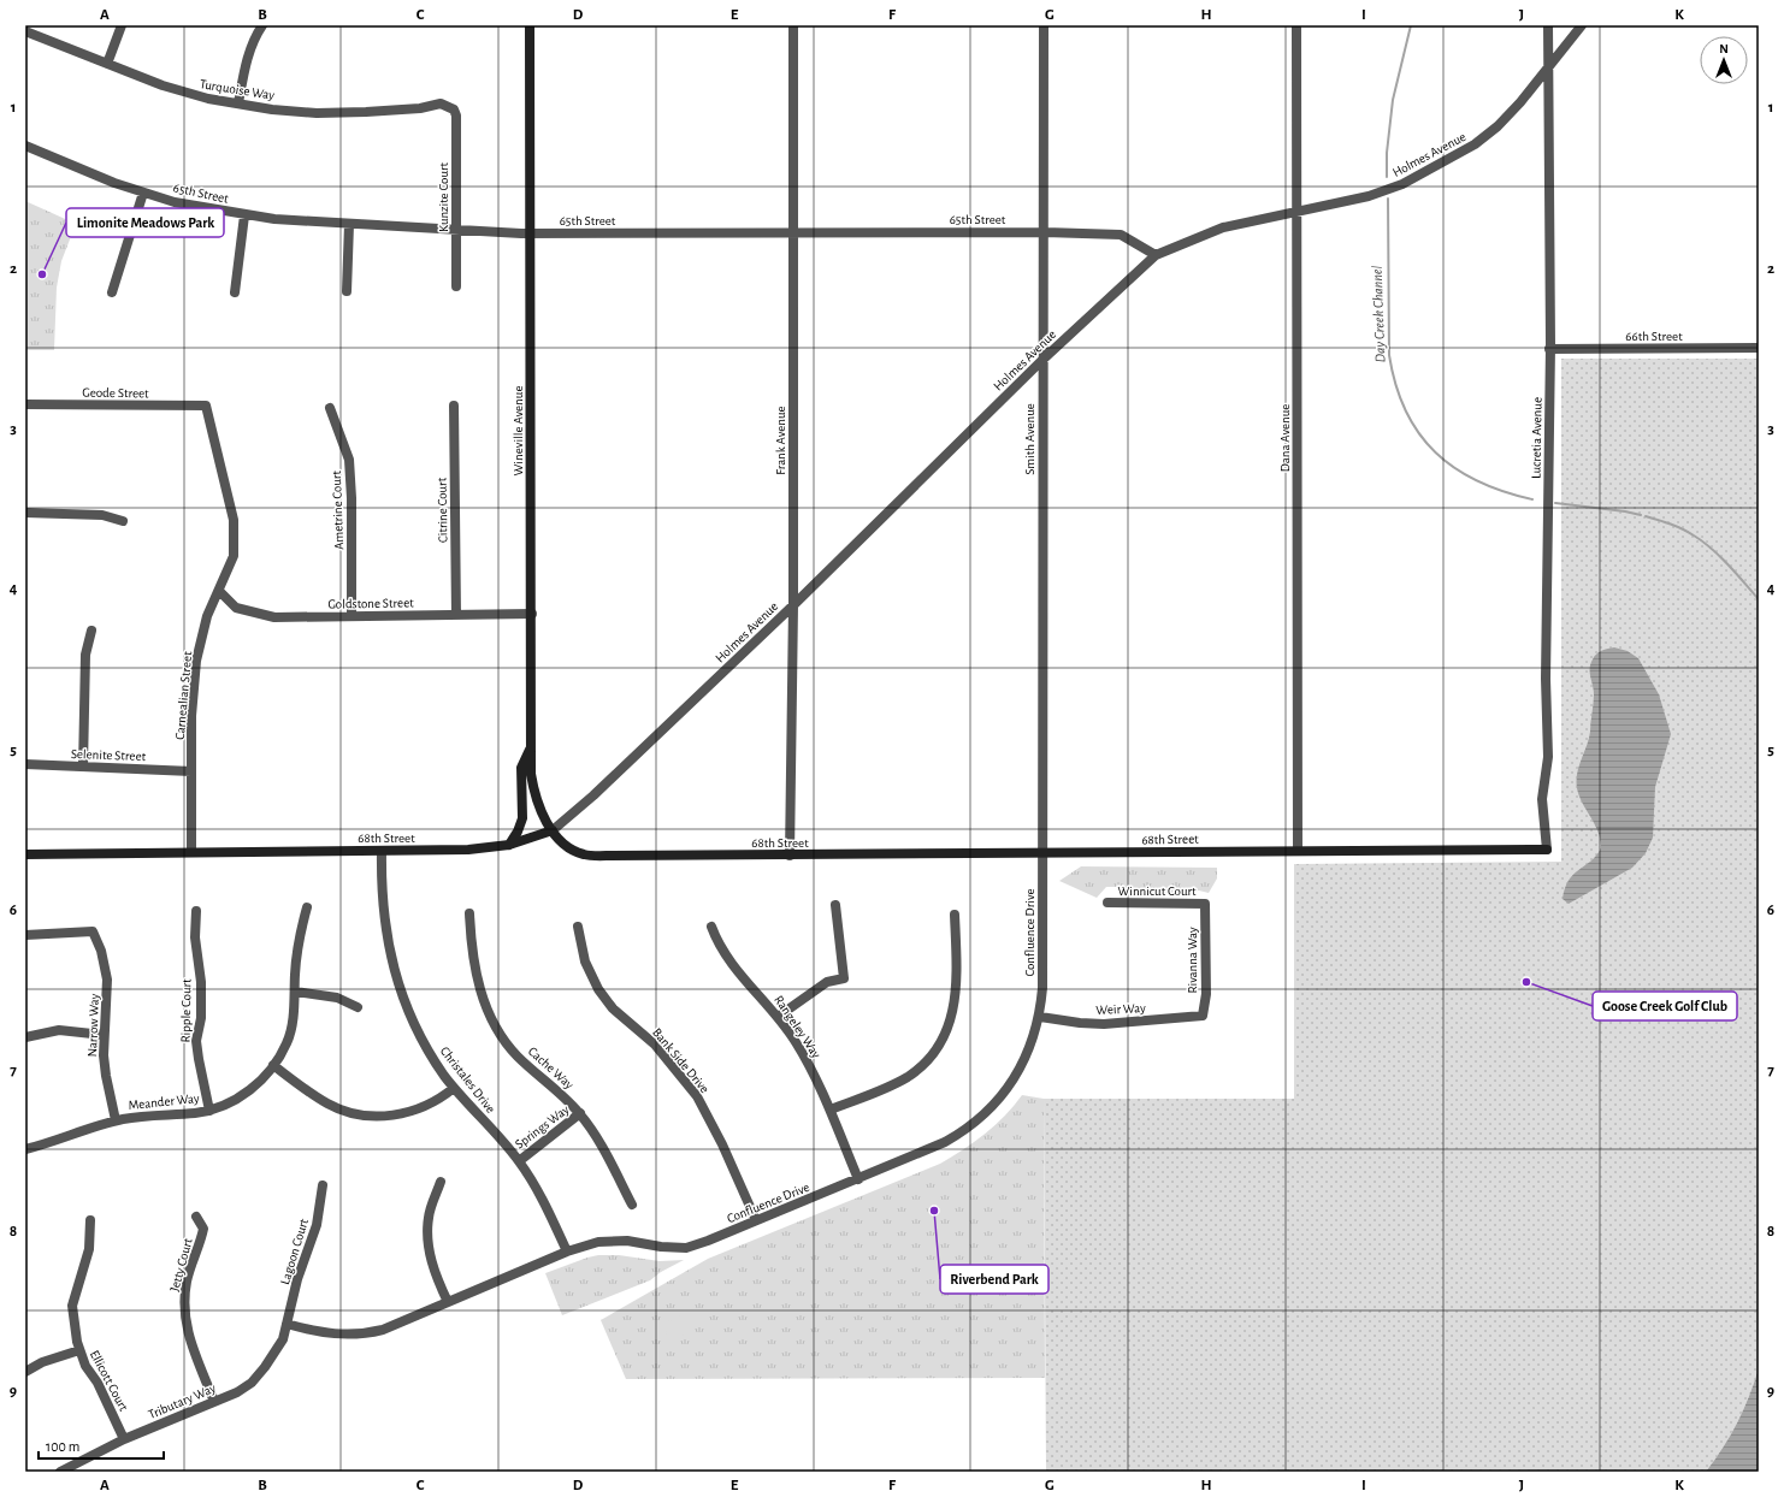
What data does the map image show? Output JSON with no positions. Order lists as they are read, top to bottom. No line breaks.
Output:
{"streets":{"street":["Turquoise Way","Holmes Avenue","65th Street","Kunzite Court","66th Street","Geode Street","Wineville Avenue","Dana Avenue","Lucretia Avenue","Smith Avenue","Frank Avenue","Ametrine Court","Citrine Court","Goldstone Street","Carnealian Street","Selenite Street","68th Street","Winnicut Court","Confluence Drive","Rivanna Way","Weir Way","Ripple Court","Narrow Way","Rangeley Way","Bank Side Drive","Cache Way","Christales Drive","Meander Way","Springs Way","Lagoon Court","Jetty Court","Ellicott Court","Tributary Way"]},"crossings":[["Turquoise Way","Kunzite Court"],["Holmes Avenue","65th Street"],["Holmes Avenue","Wineville Avenue"],["Holmes Avenue","Dana Avenue"],["Holmes Avenue","Lucretia Avenue"],["Holmes Avenue","Smith Avenue"],["Holmes Avenue","Frank Avenue"],["Holmes Avenue","68th Street"],["65th Street","Kunzite Court"],["65th Street","Wineville Avenue"],["65th Street","Smith Avenue"],["65th Street","Frank Avenue"],["66th Street","Lucretia Avenue"],["Geode Street","Carnealian Street"],["Wineville Avenue","Goldstone Street"],["Wineville Avenue","68th Street"],["Dana Avenue","68th Street"],["Lucretia Avenue","68th Street"],["Smith Avenue","68th Street"],["Smith Avenue","Confluence Drive"],["Frank Avenue","68th Street"],["Ametrine Court","Goldstone Street"],["Citrine Court","Goldstone Street"],["Goldstone Street","Carnealian Street"],["Carnealian Street","Selenite Street"],["Carnealian Street","68th Street"],["68th Street","Confluence Drive"],["68th Street","Christales Drive"],["Winnicut Court","Rivanna Way"],["Confluence Drive","Weir Way"],["Confluence Drive","Rangeley Way"],["Confluence Drive","Bank Side Drive"],["Confluence Drive","Christales Drive"],["Confluence Drive","Lagoon Court"],["Confluence Drive","Tributary Way"],["Rivanna Way","Weir Way"],["Ripple Court","Meander Way"],["Narrow Way","Meander Way"],["Cache Way","Springs Way"],["Christales Drive","Springs Way"],["Lagoon Court","Tributary Way"],["Jetty Court","Tributary Way"],["Ellicott Court","Tributary Way"]],"water":["Day Creek Channel"],"places":["Limonite Meadows Park","Goose Creek Golf Club","Riverbend Park"],"scale_bar":"100 m","north":"top","grid":{"columns":["A","B","C","D","E","F","G","H","I","J","K"],"rows":["1","2","3","4","5","6","7","8","9"]}}
